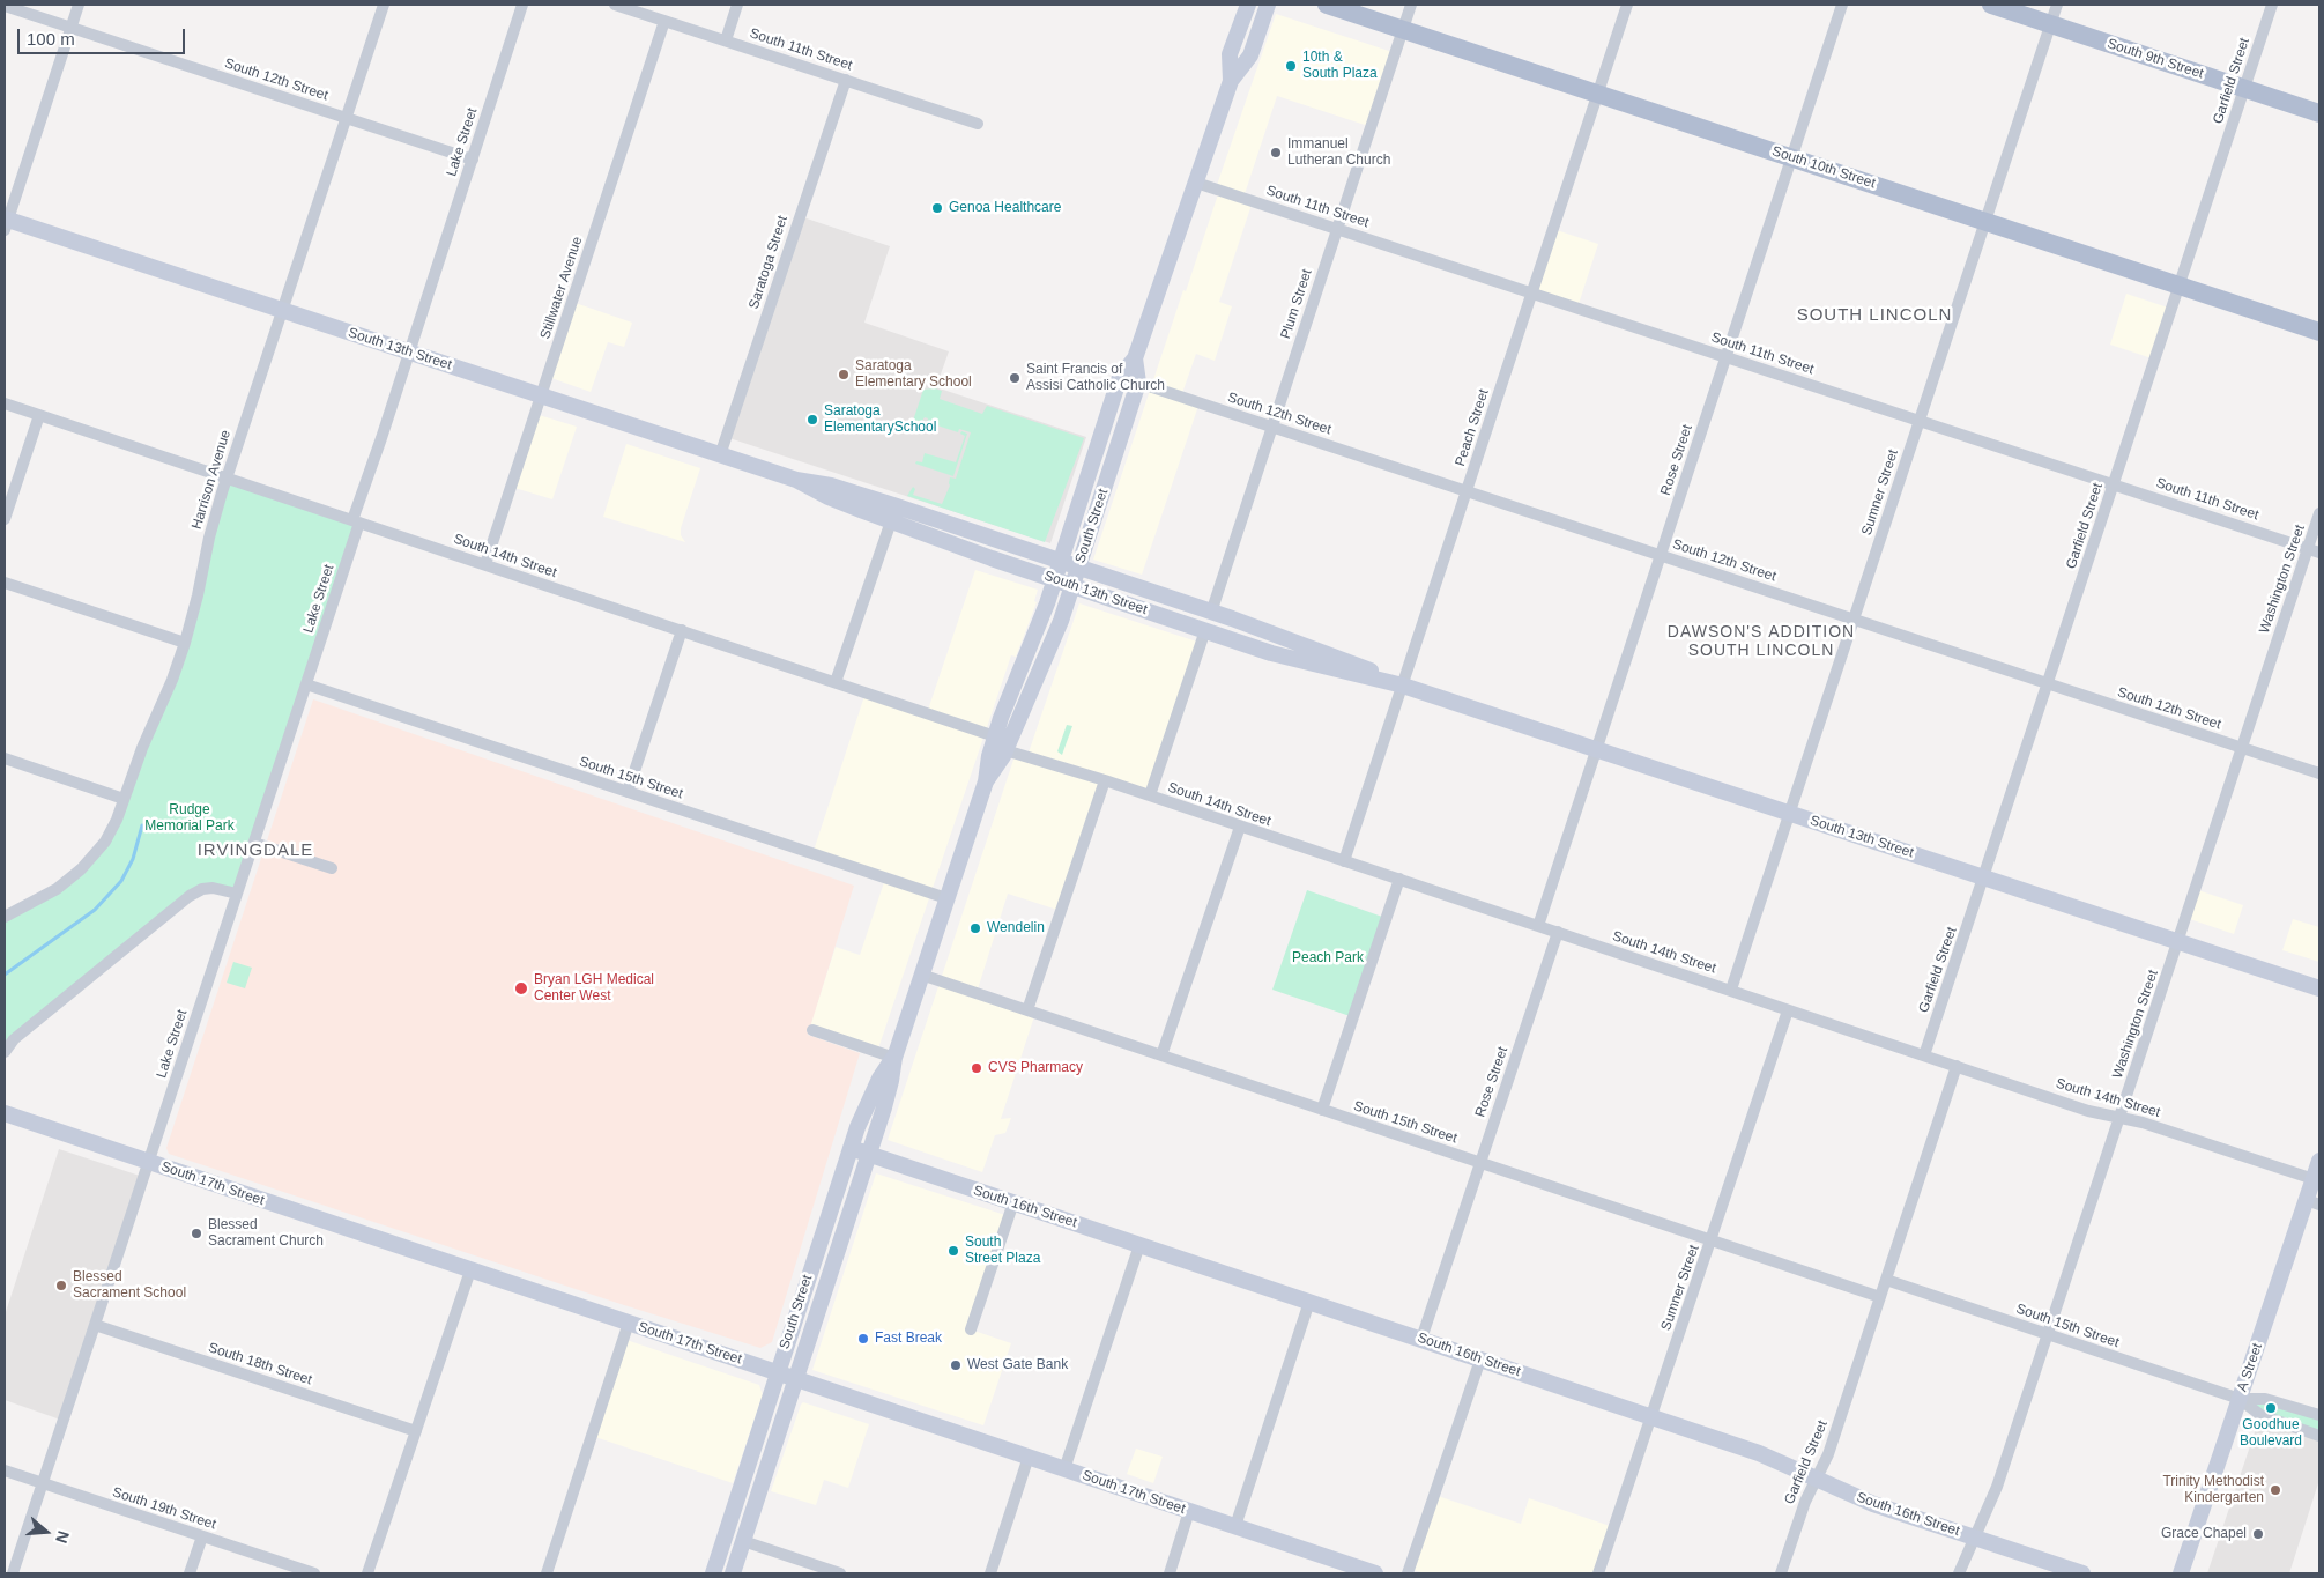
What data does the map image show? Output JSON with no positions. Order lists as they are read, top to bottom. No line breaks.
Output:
{"streets":{"main road":["South 9th Street","South 10th Street","South 13th Street","South Street","South 17th Street","South 16th Street","A Street"],"street":["South 11th Street","South 12th Street","Garfield Street","Lake Street","Saratoga Street","Stillwater Avenue","Plum Street","Peach Street","Rose Street","Harrison Avenue","Sumner Street","South 14th Street","Washington Street","South 15th Street","South 18th Street","South 19th Street"]},"crossings":[["South 11th Street","Garfield Street"],["South 11th Street","Saratoga Street"],["South 11th Street","Stillwater Avenue"],["South 11th Street","Plum Street"],["South 11th Street","Peach Street"],["South 11th Street","Rose Street"],["South 11th Street","Sumner Street"],["South 11th Street","South Street"],["South 11th Street","Washington Street"],["South 9th Street","Garfield Street"],["South 9th Street","Sumner Street"],["South 12th Street","Garfield Street"],["South 12th Street","Lake Street"],["South 12th Street","Plum Street"],["South 12th Street","Peach Street"],["South 12th Street","Rose Street"],["South 12th Street","Harrison Avenue"],["South 12th Street","Sumner Street"],["South 12th Street","South Street"],["South 12th Street","Washington Street"],["Garfield Street","South 10th Street"],["Garfield Street","South 13th Street"],["Garfield Street","South 14th Street"],["Garfield Street","South 15th Street"],["Garfield Street","South 16th Street"],["Lake Street","South 13th Street"],["Lake Street","South 14th Street"],["Lake Street","South 15th Street"],["Lake Street","South 17th Street"],["Lake Street","South 18th Street"],["Lake Street","South 19th Street"],["South 10th Street","Plum Street"],["South 10th Street","Peach Street"],["South 10th Street","Rose Street"],["South 10th Street","Sumner Street"],["Saratoga Street","South 13th Street"],["Stillwater Avenue","South 13th Street"],["Stillwater Avenue","South 14th Street"],["Plum Street","South 13th Street"],["South 13th Street","Peach Street"],["South 13th Street","Rose Street"],["South 13th Street","Harrison Avenue"],["South 13th Street","Sumner Street"],["South 13th Street","South Street"],["South 13th Street","Washington Street"],["Peach Street","South 14th Street"],["Rose Street","South 14th Street"],["Rose Street","South 15th Street"],["Rose Street","South 16th Street"],["Harrison Avenue","South 14th Street"],["Sumner Street","South 14th Street"],["Sumner Street","South 15th Street"],["Sumner Street","South 16th Street"],["South Street","South 14th Street"],["South Street","South 15th Street"],["South Street","South 17th Street"],["South Street","South 16th Street"],["South 14th Street","Washington Street"],["South 14th Street","A Street"],["Washington Street","South 15th Street"],["Washington Street","South 16th Street"],["South 15th Street","A Street"]],"districts":["SOUTH LINCOLN","DAWSON'S ADDITION SOUTH LINCOLN","IRVINGDALE"],"parks":["Rudge Memorial Park","Peach Park"],"places":["10th & South Plaza","Immanuel Lutheran Church","Genoa Healthcare","Saratoga Elementary School","Saint Francis of Assisi Catholic Church","Saratoga ElementarySchool","Wendelin","Bryan LGH Medical Center West","CVS Pharmacy","Blessed Sacrament Church","South Street Plaza","Blessed Sacrament School","Fast Break","West Gate Bank","Goodhue Boulevard","Trinity Methodist Kindergarten","Grace Chapel"],"scale_bar":"100 m","north":"right"}
